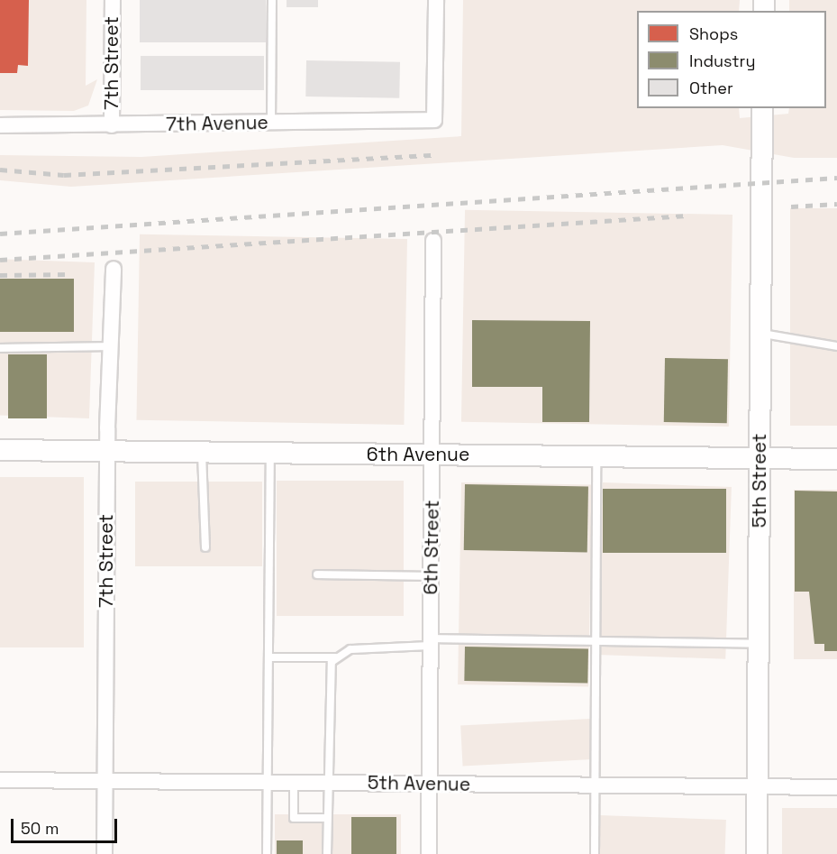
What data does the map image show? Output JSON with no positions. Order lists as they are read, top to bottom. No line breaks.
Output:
{"streets":{"street":["7th Street","7th Avenue","6th Avenue","5th Street","6th Street","5th Avenue"]},"crossings":[["7th Street","7th Avenue"],["7th Street","6th Avenue"],["7th Street","5th Avenue"],["6th Avenue","5th Street"],["6th Avenue","6th Street"],["5th Street","5th Avenue"],["6th Street","5th Avenue"]],"legend":["Shops","Industry","Other"],"scale_bar":"50 m"}
